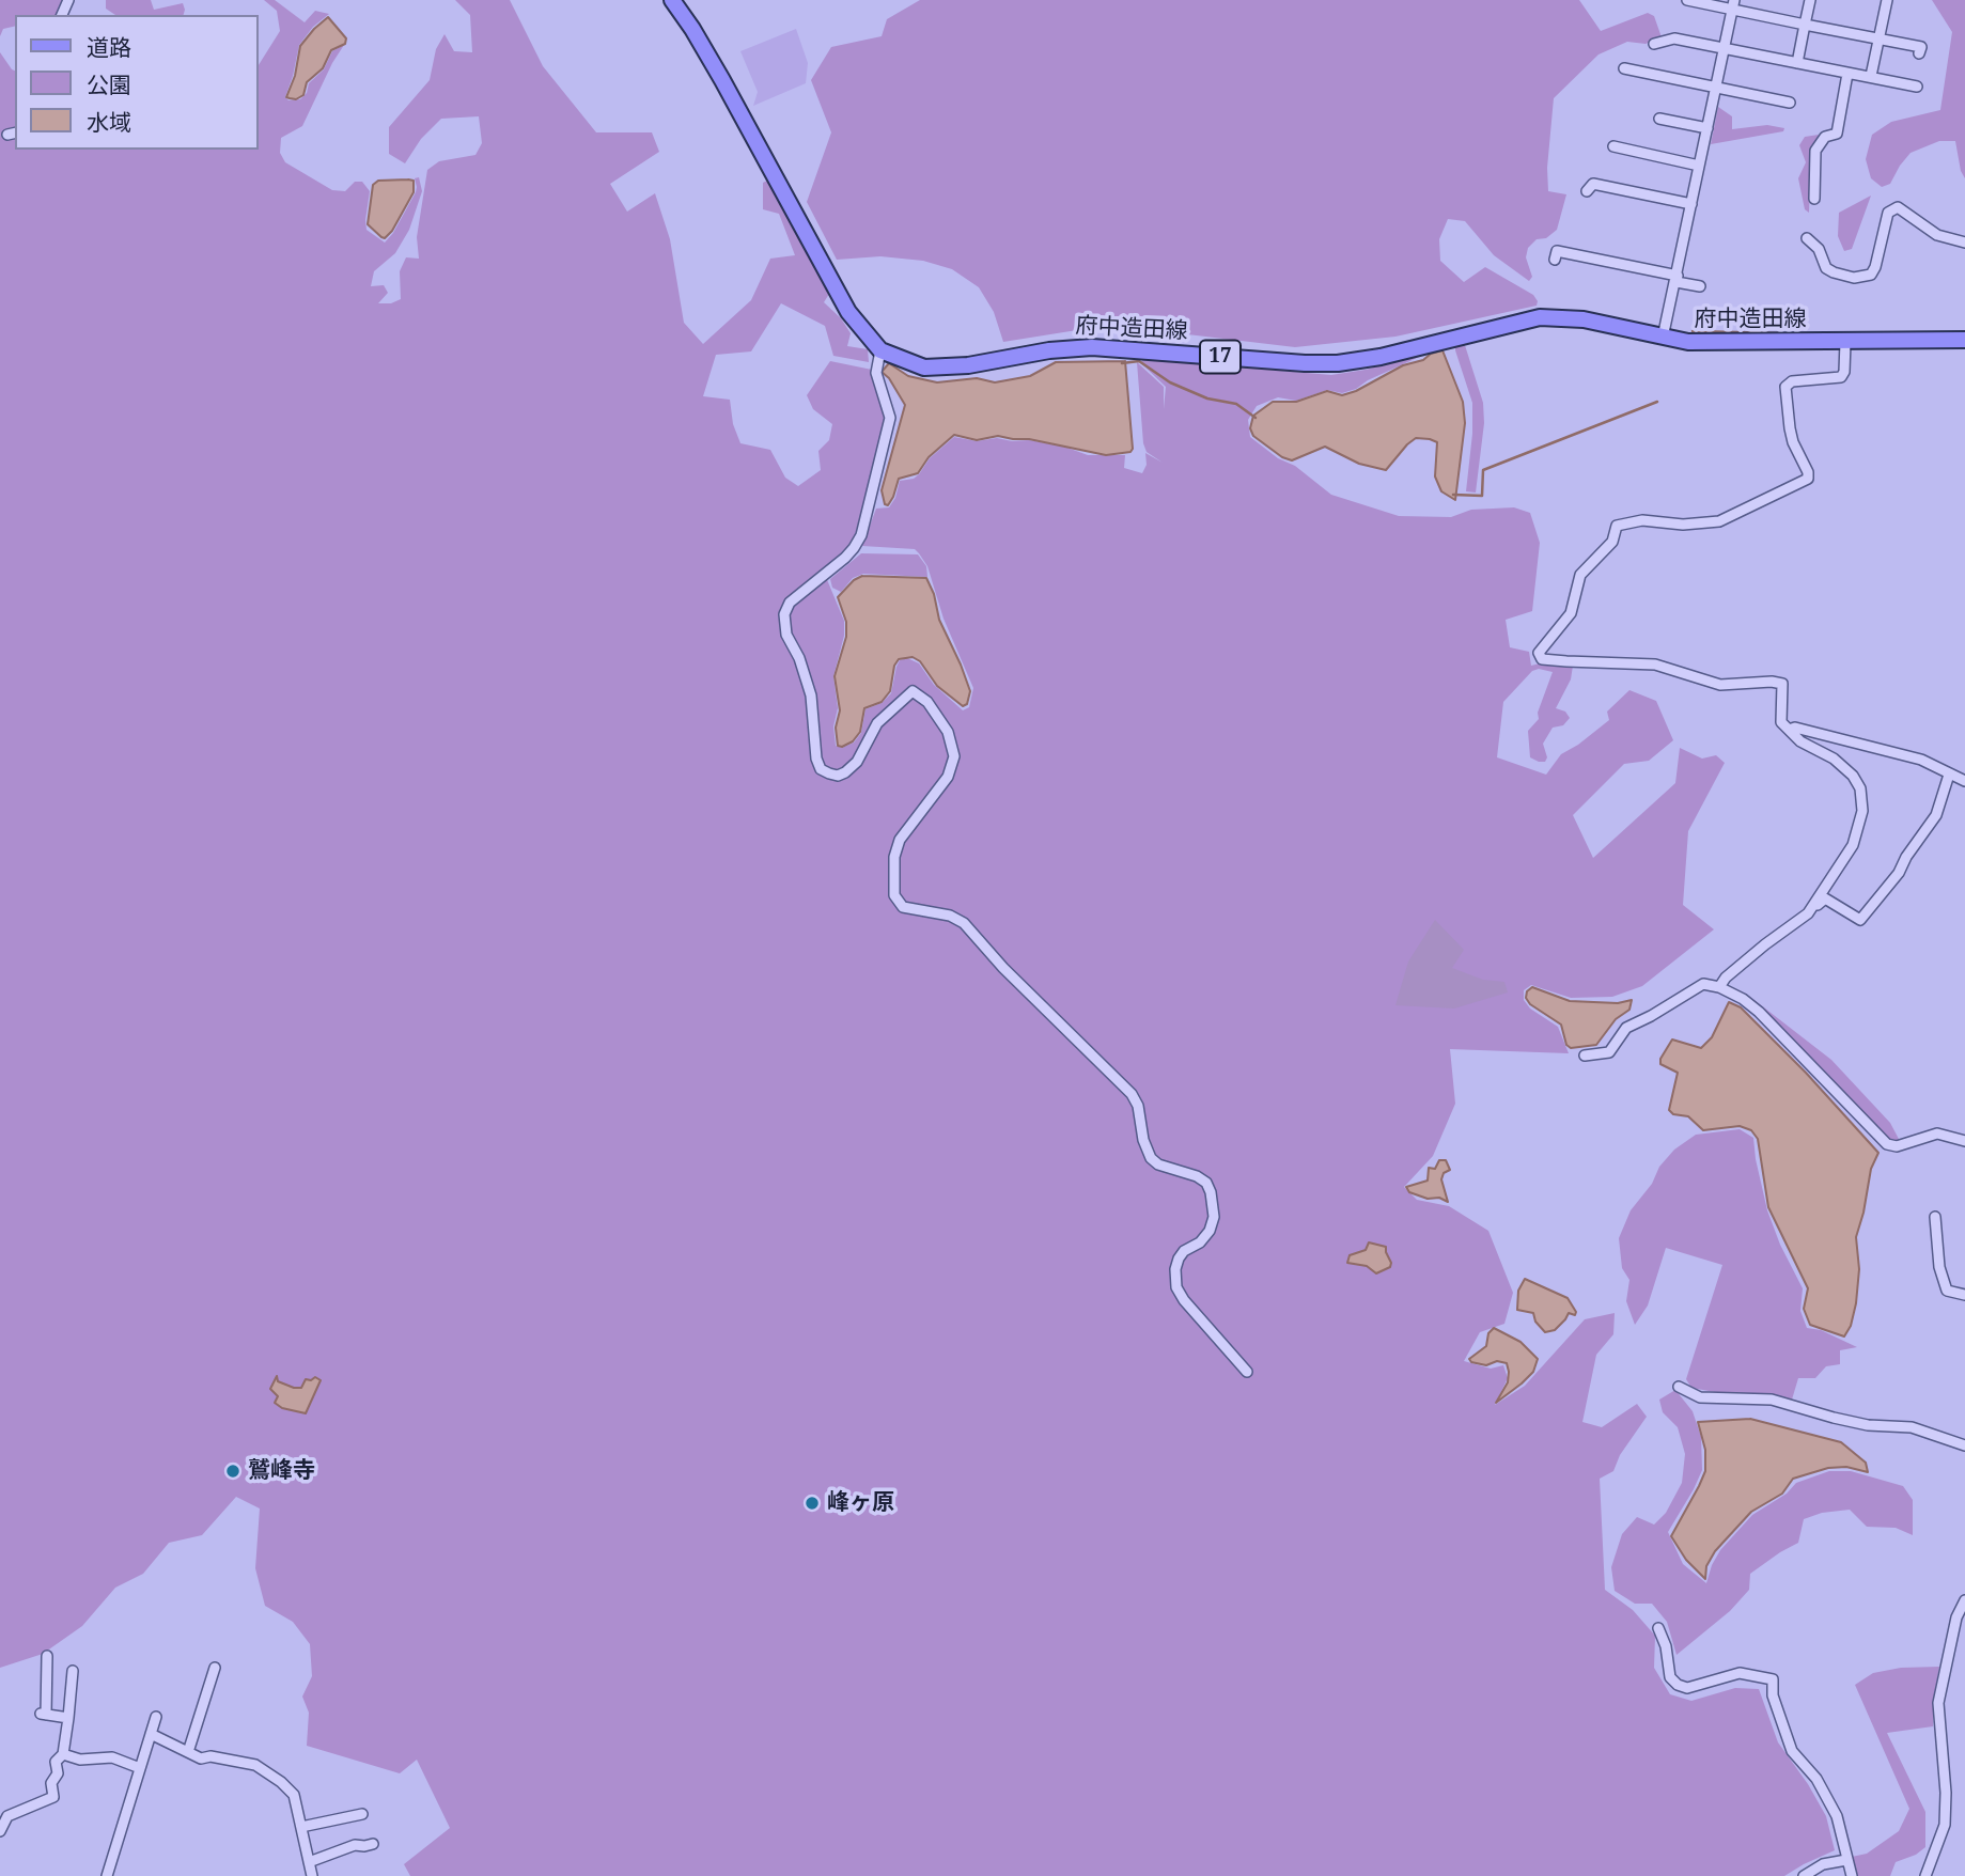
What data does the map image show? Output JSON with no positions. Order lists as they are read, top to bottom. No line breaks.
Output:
{"streets":{"main road":["府中造田線","17"]},"places":["鷲峰寺","峰ヶ原"],"legend":["道路","公園","水域"]}
